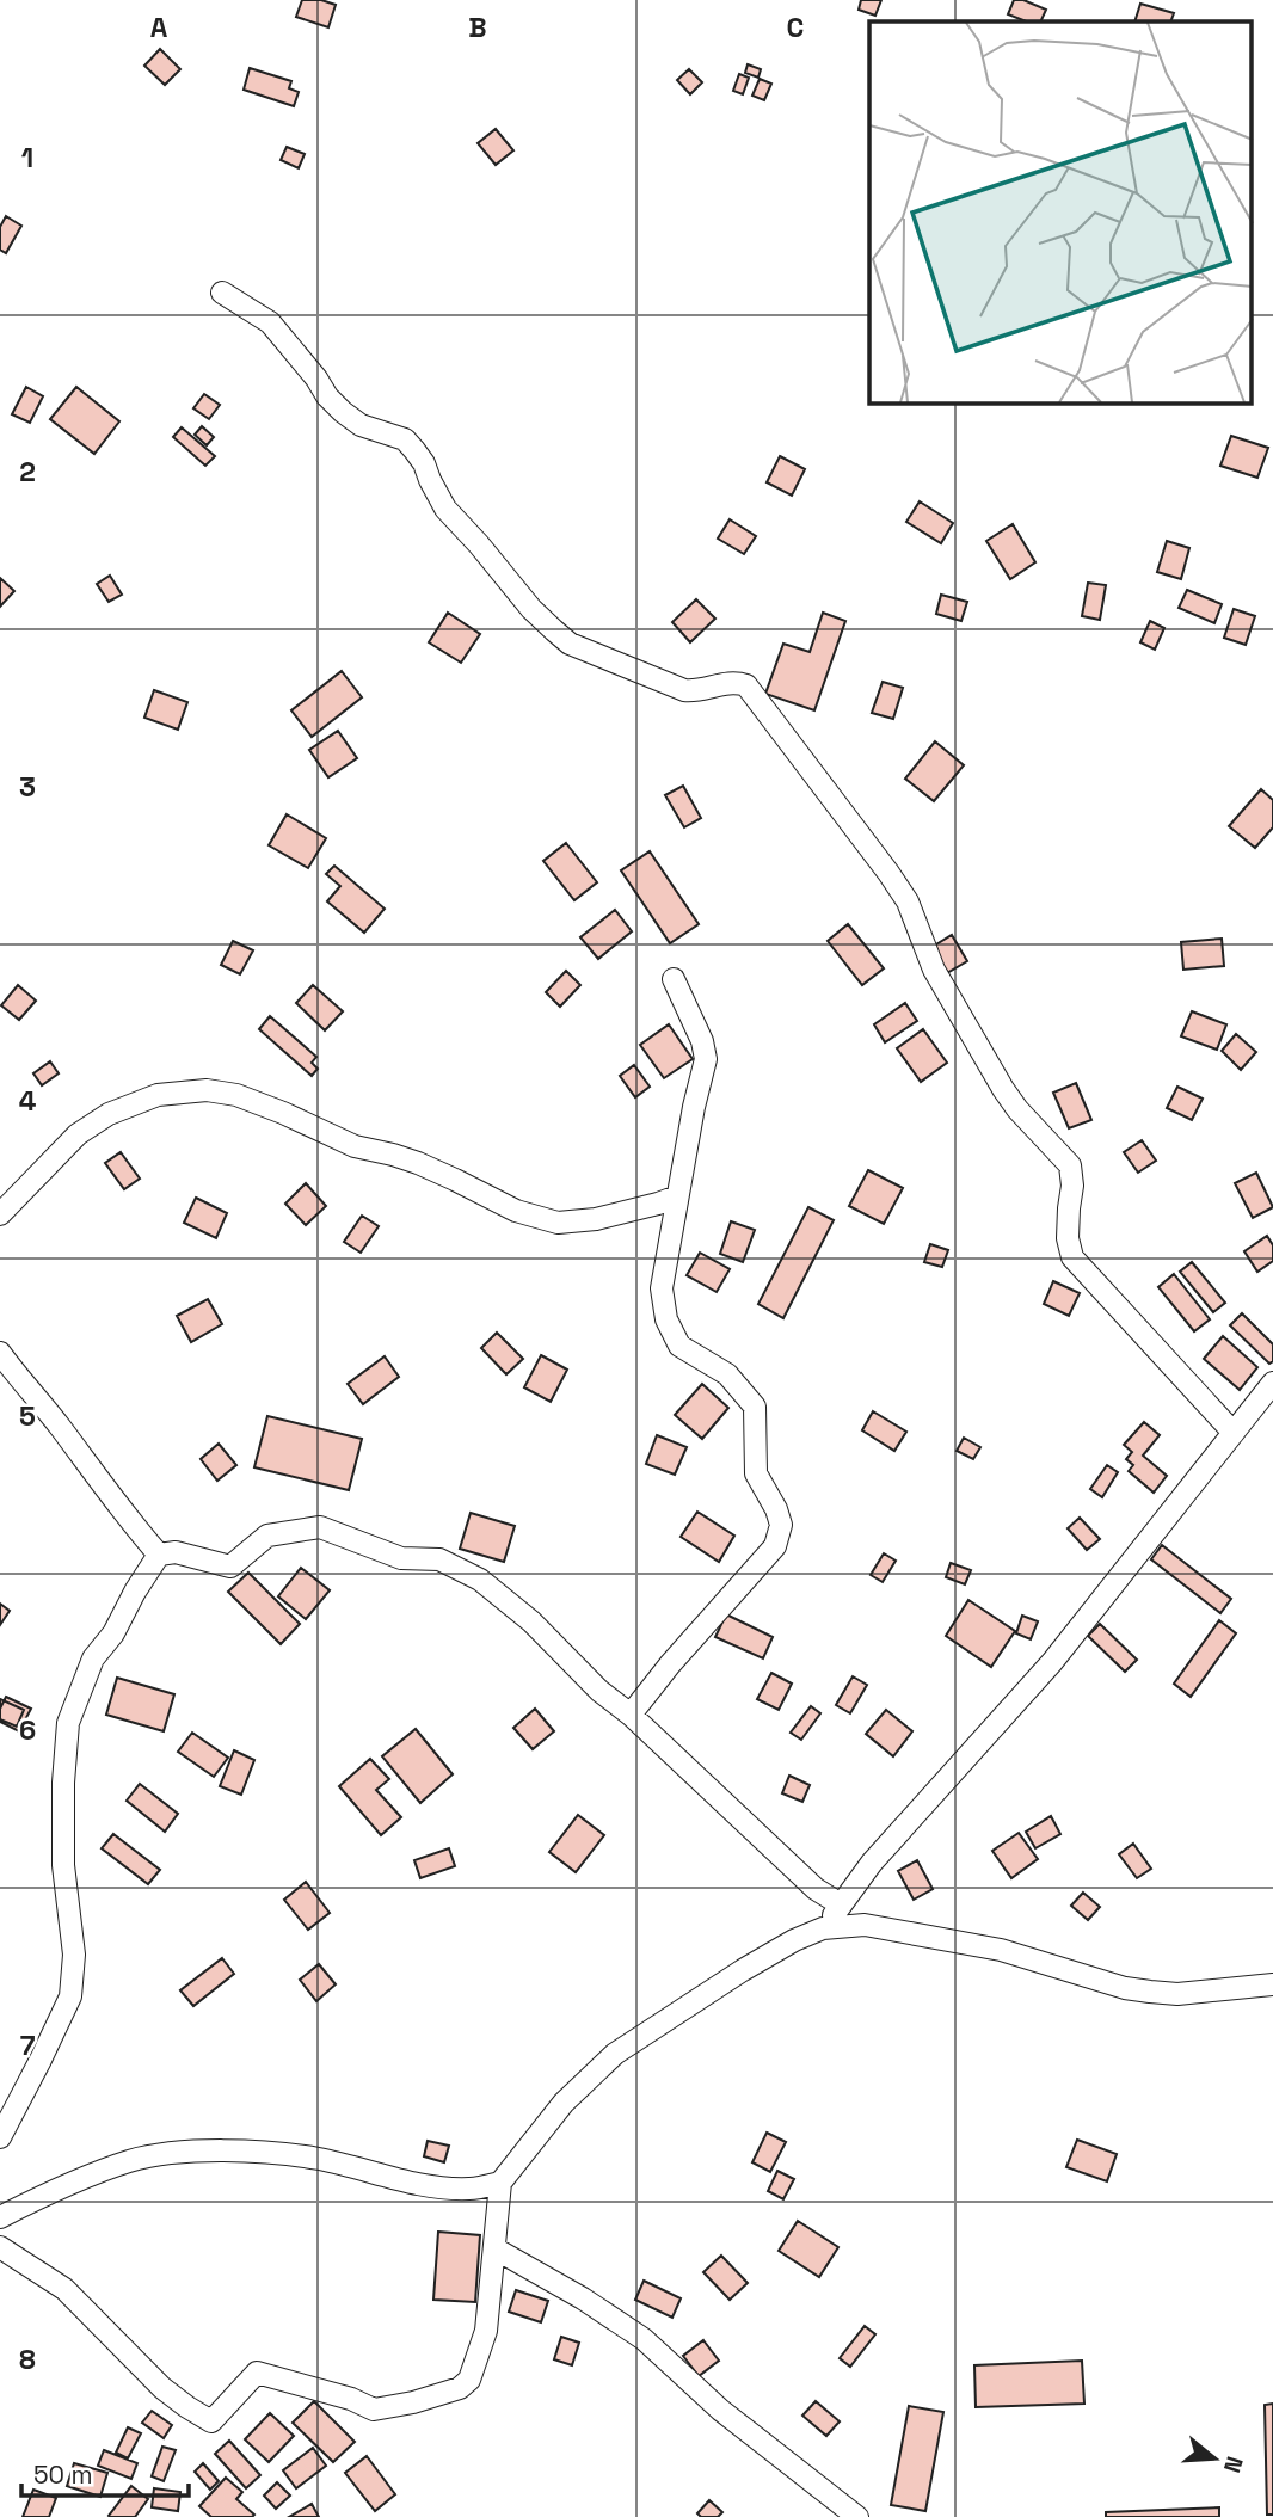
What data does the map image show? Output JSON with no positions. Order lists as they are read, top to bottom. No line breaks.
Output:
{"scale_bar":"50 m","north":"right","grid":{"columns":["A","B","C"],"rows":["1","2","3","4","5","6","7","8"]}}
